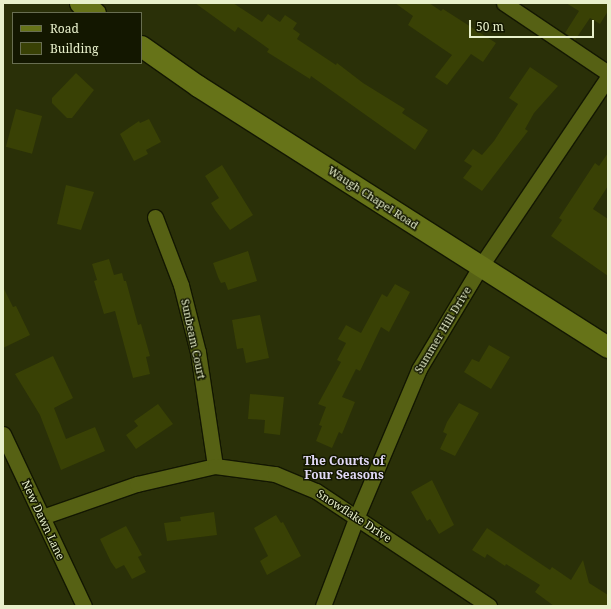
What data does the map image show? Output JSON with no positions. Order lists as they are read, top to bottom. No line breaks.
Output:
{"streets":{"main road":["Waugh Chapel Road"],"street":["Summer Hill Drive","Sunbeam Court","Snowflake Drive","New Dawn Lane"]},"crossings":[["Waugh Chapel Road","Summer Hill Drive"],["Summer Hill Drive","Snowflake Drive"],["Sunbeam Court","Snowflake Drive"],["Snowflake Drive","New Dawn Lane"]],"districts":["The Courts of Four Seasons"],"legend":["Road","Building"],"scale_bar":"50 m"}
